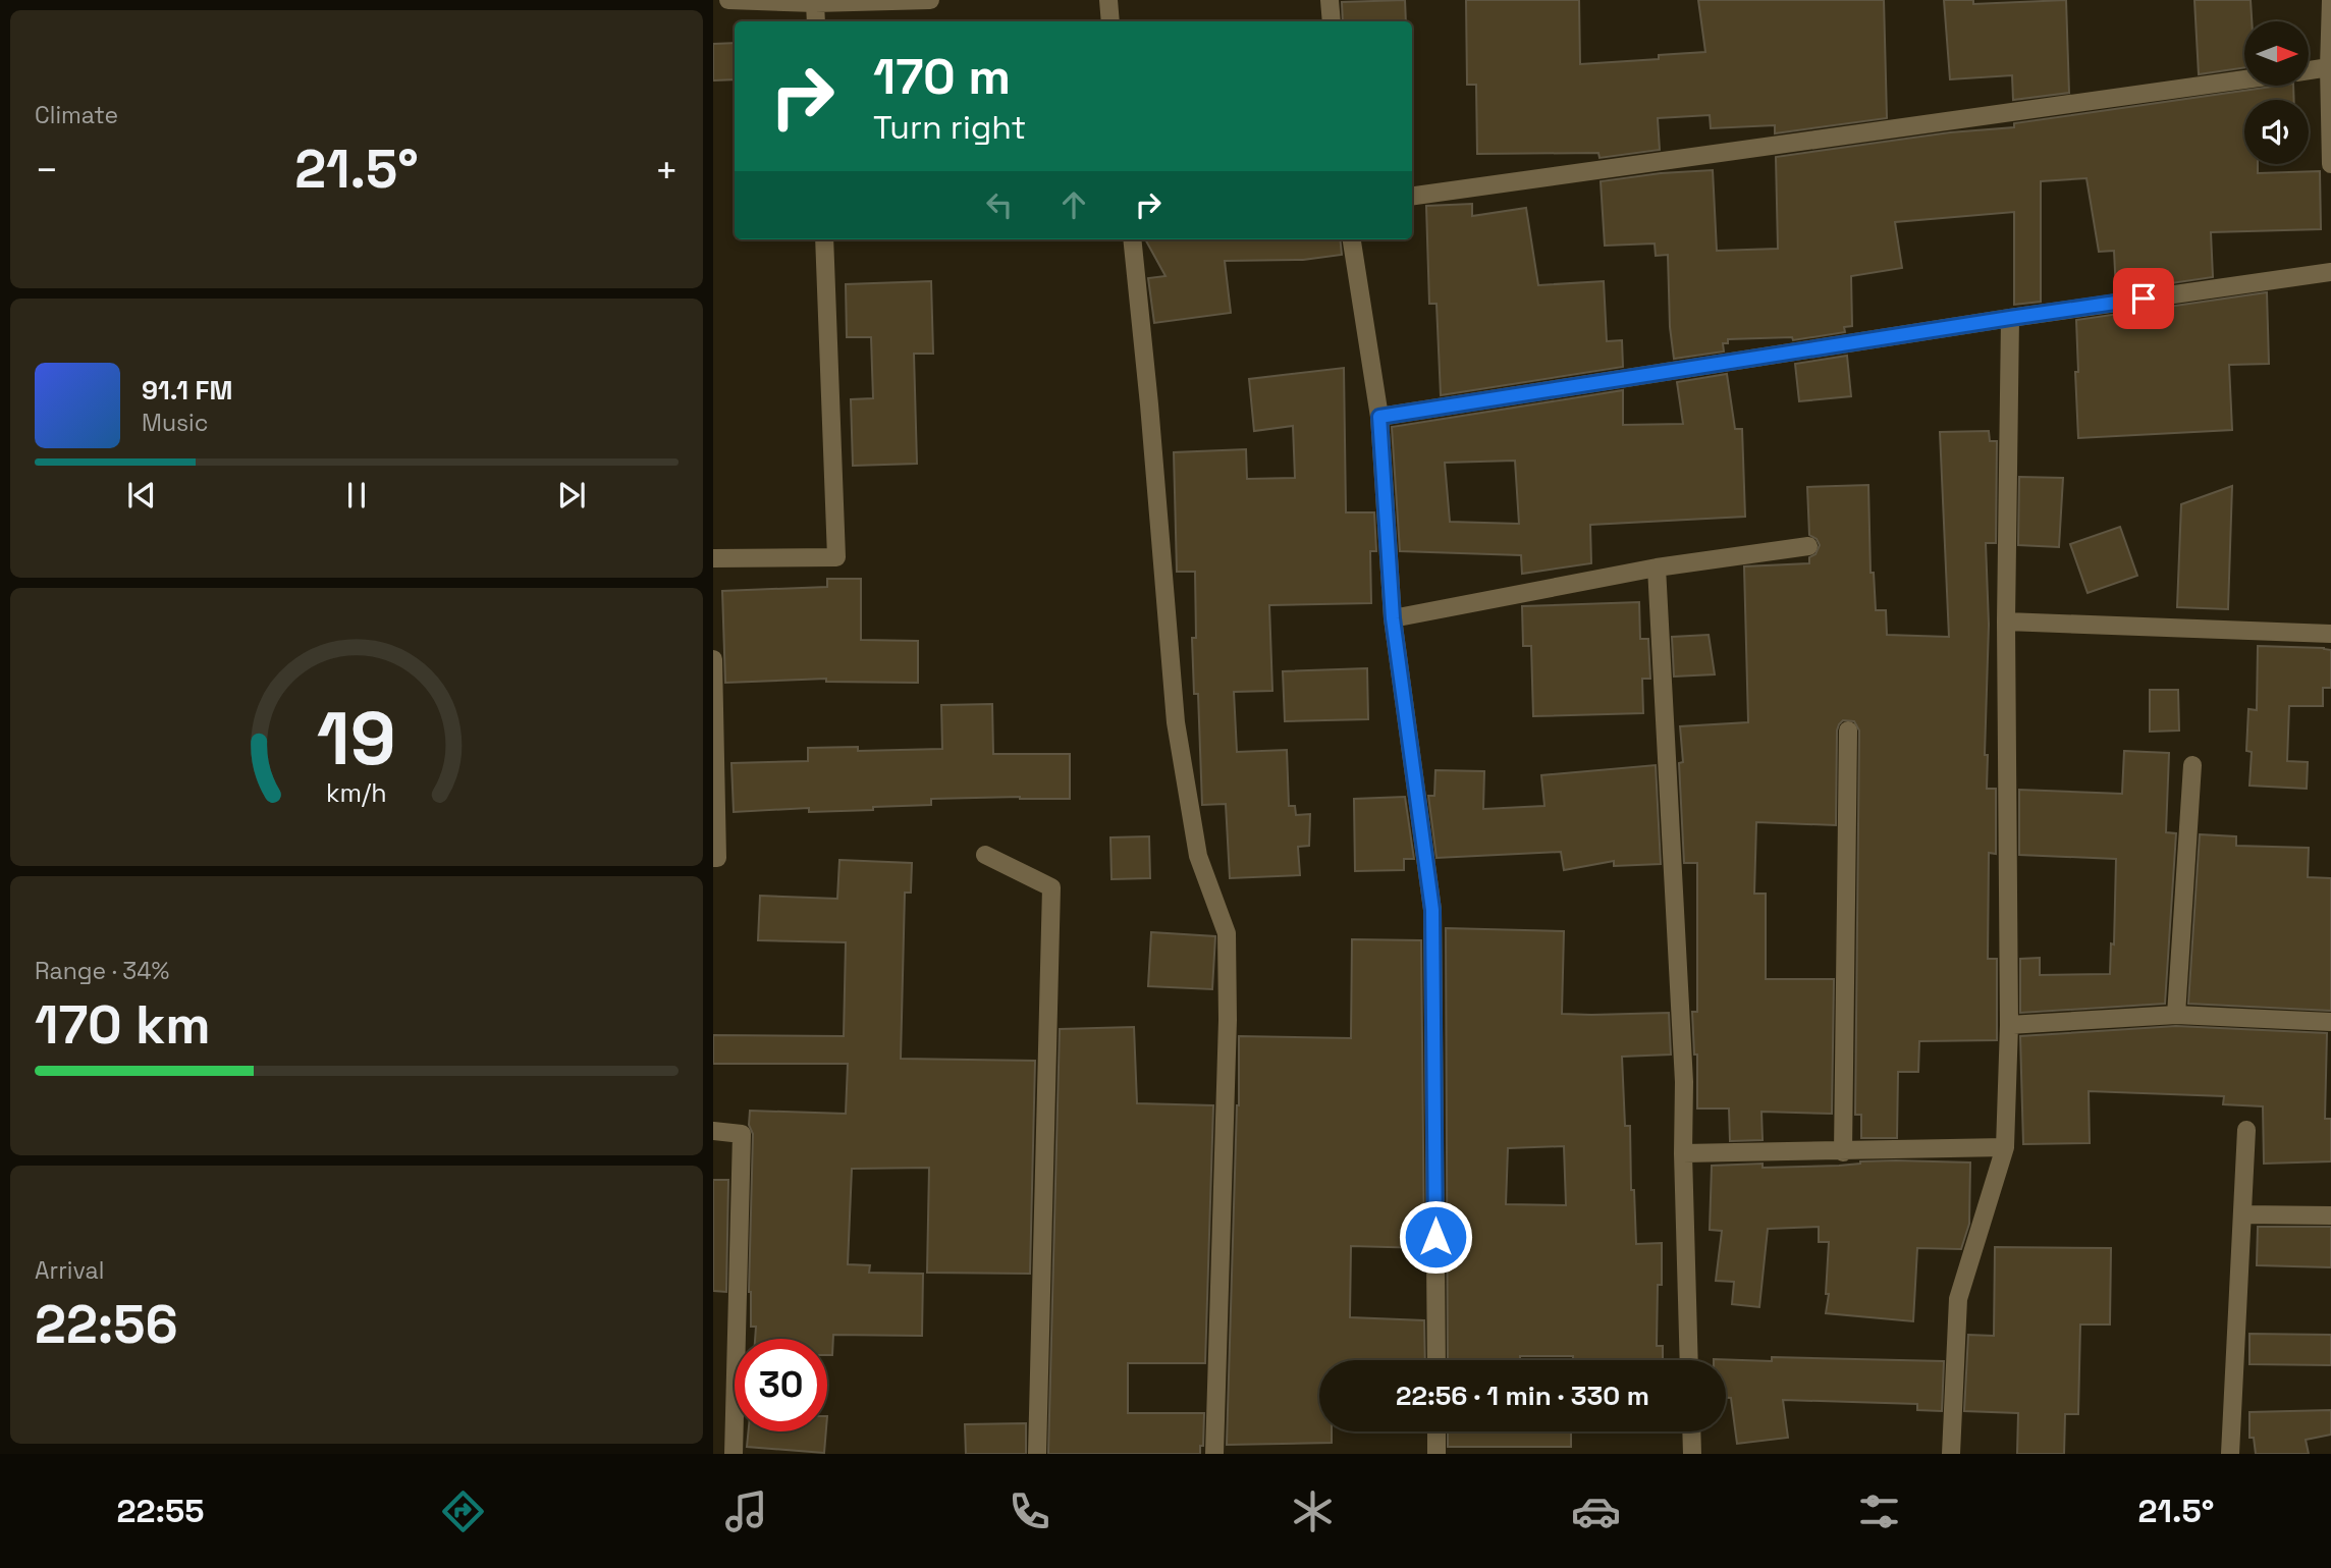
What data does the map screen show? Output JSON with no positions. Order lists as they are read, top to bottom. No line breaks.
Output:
{"north":"right","page":{"tile":["Climate",["Range · 34%","170 km"],["Arrival","22:56"]],"turn":["170 m","Turn right"],"heat":["−","21.5°","+"],"song":["91.1 FM","Music"],"limit":"30","trip":"22:56 · 1 min · 330 m","tabs":["22:55","21.5°"],"gauge":["19","km/h"]}}
